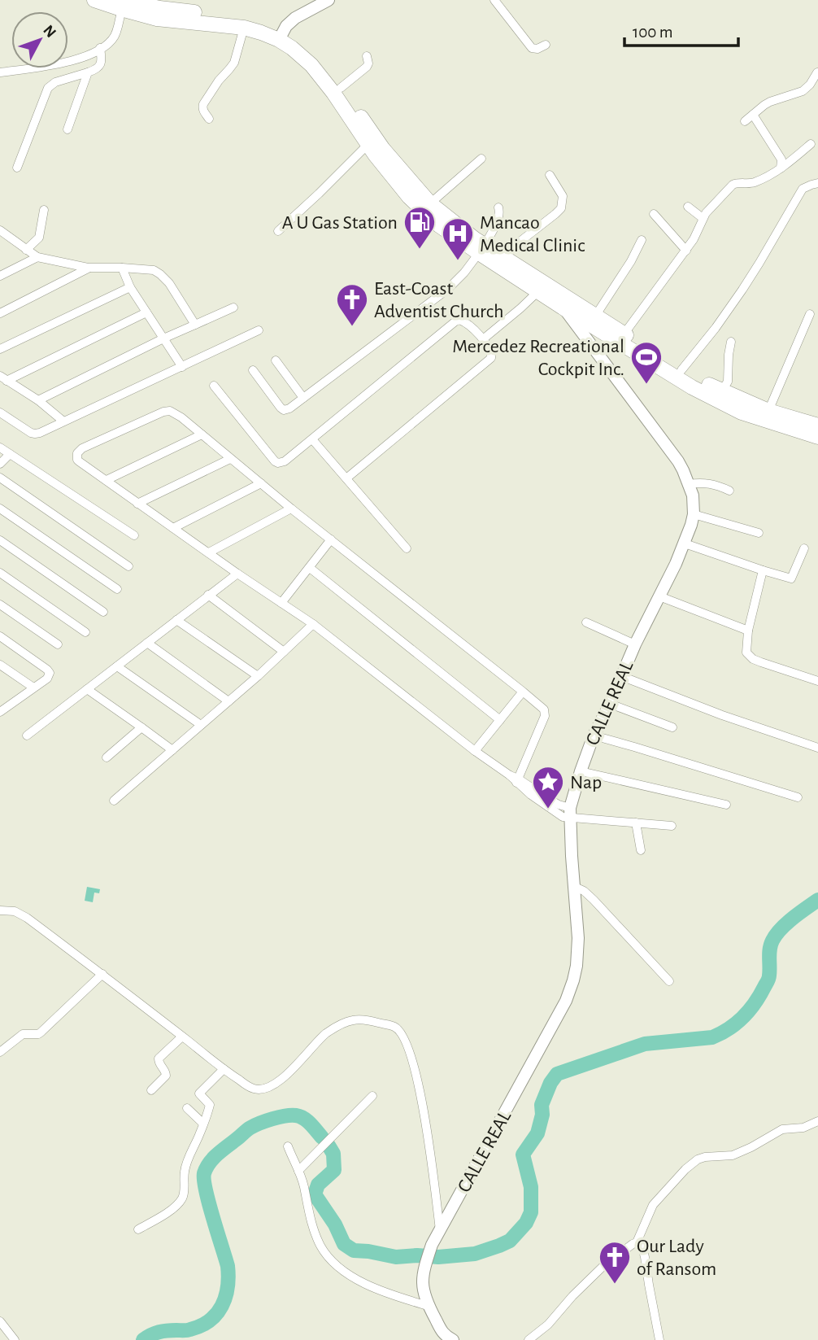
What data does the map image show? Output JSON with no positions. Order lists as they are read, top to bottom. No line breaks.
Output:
{"streets":{"street":["CALLE REAL"]},"places":{"fuel station":["A U Gas Station"],"hospital":["Mancao Medical Clinic"],"church":["East-Coast Adventist Church","Our Lady of Ransom"],"sports":["Mercedez Recreational Cockpit Inc."],"place":["Nap"]},"scale_bar":"100 m","north":"top right"}
